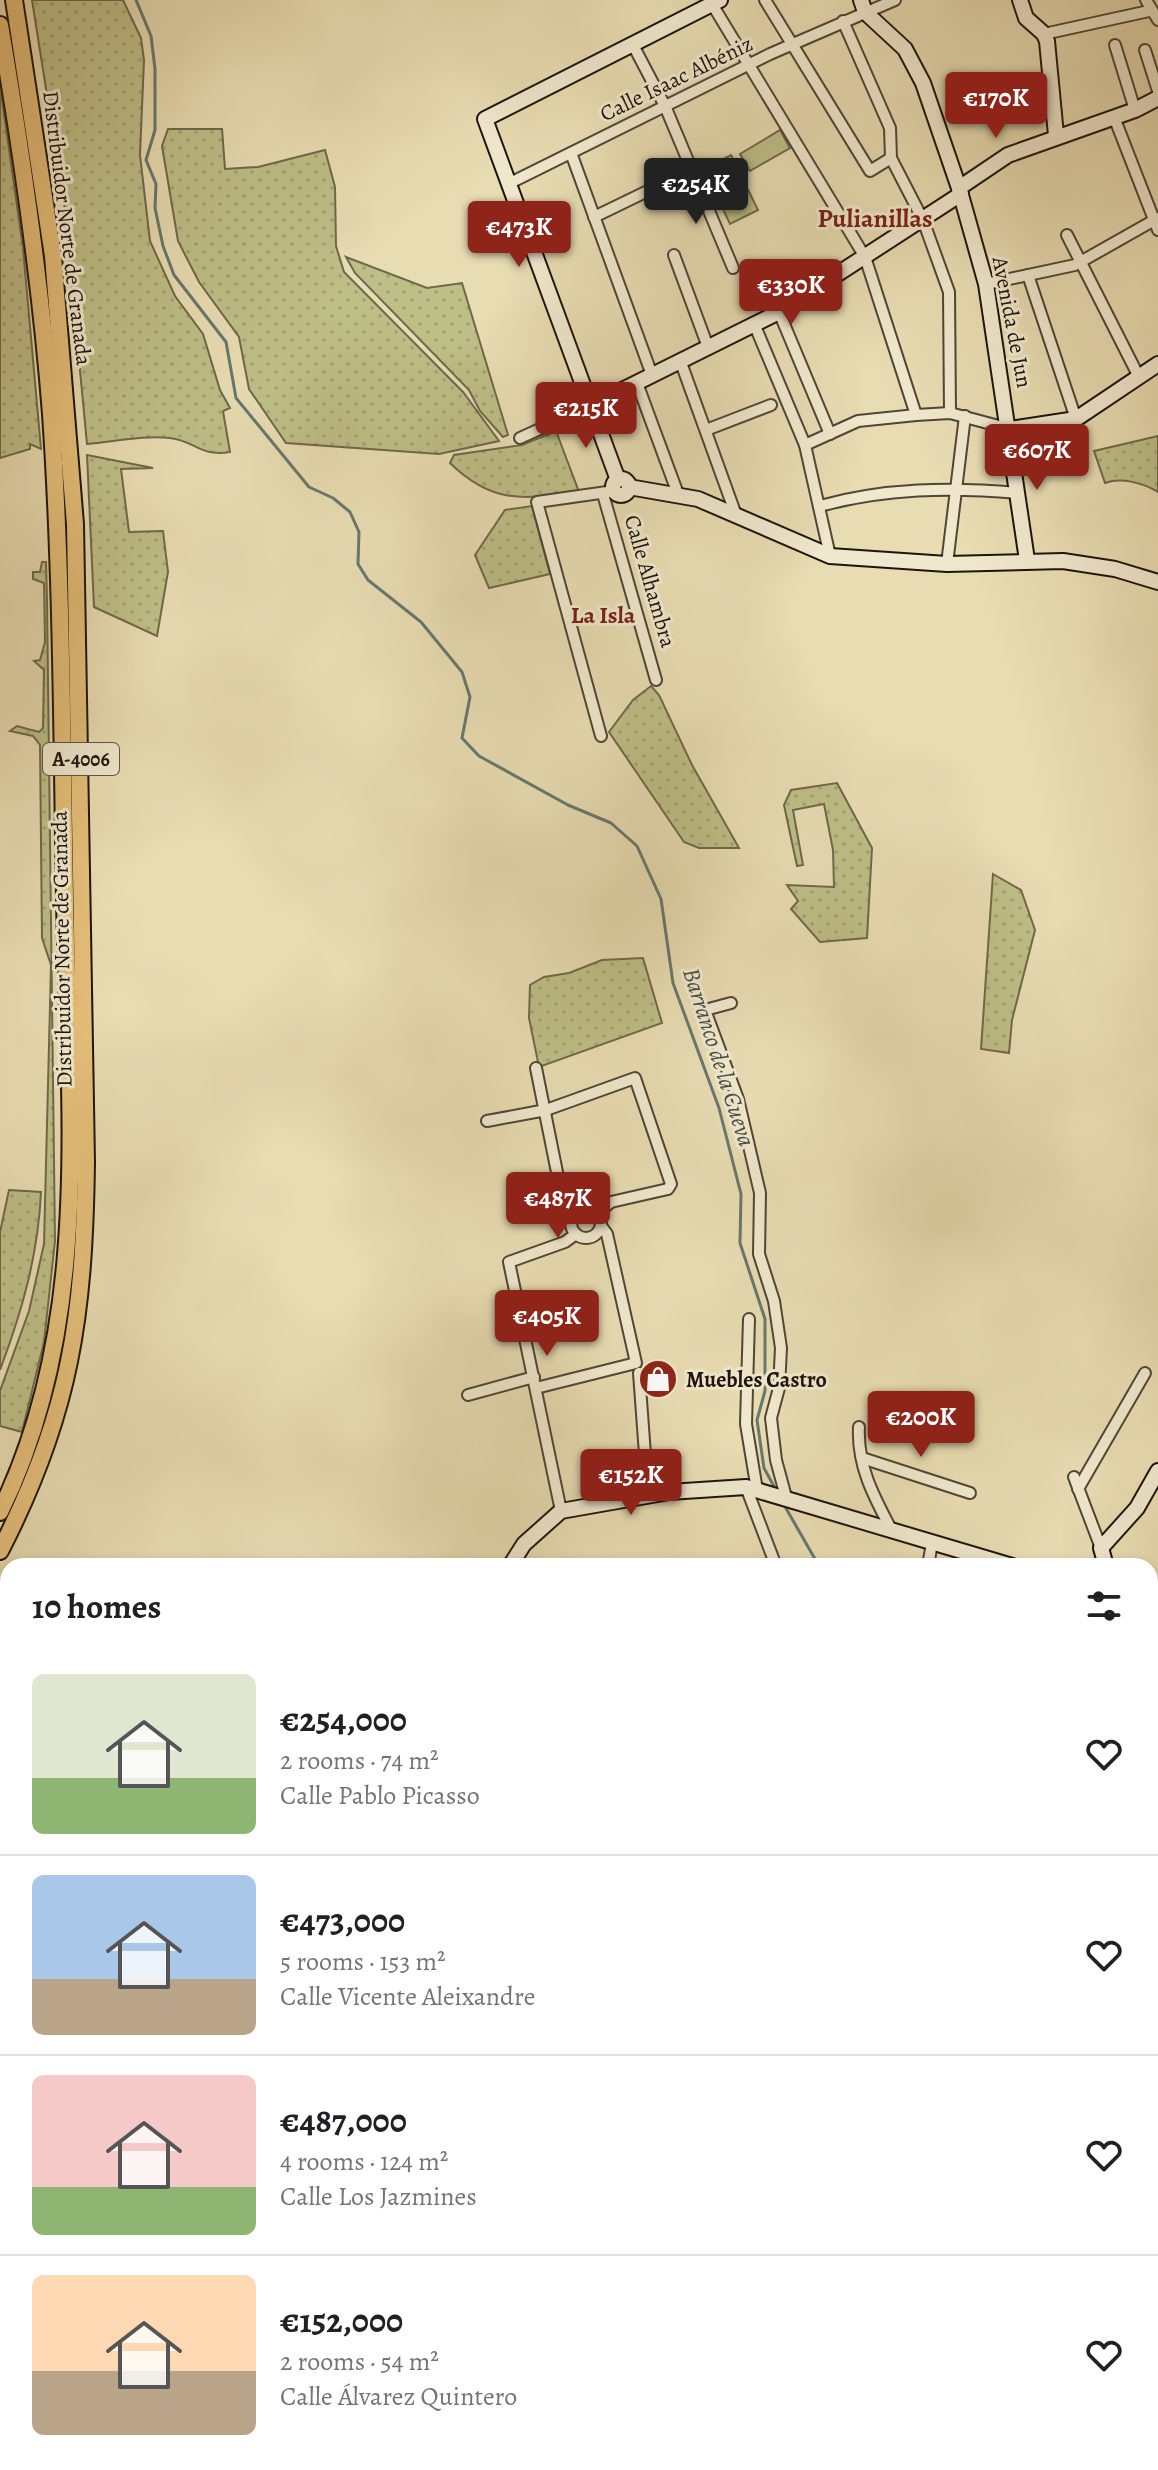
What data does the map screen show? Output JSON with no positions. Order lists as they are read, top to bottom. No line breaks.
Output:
{"streets":{"main road":["Distribuidor Norte de Granada","A-4006"],"street":["Calle Isaac Albéniz","Avenida de Jun","Calle Alhambra"]},"crossings":[["Calle Isaac Albéniz","Avenida de Jun"]],"districts":["Pulianillas","La Isla"],"water":["Barranco de la Cueva"],"places":{"shop":["Muebles Castro"]},"page":{"price":["€170K","€254K","€473K","€330K","€215K","€607K","€487K","€405K","€200K","€152K"],"heading":"10 homes","list":[{"name":"€254,000","note":"2 rooms · 74 m² · Calle Pablo Picasso"},{"name":"€473,000","note":"5 rooms · 153 m² · Calle Vicente Aleixandre"},{"name":"€487,000","note":"4 rooms · 124 m² · Calle Los Jazmines"},{"name":"€152,000","note":"2 rooms · 54 m² · Calle Álvarez Quintero"}]}}
